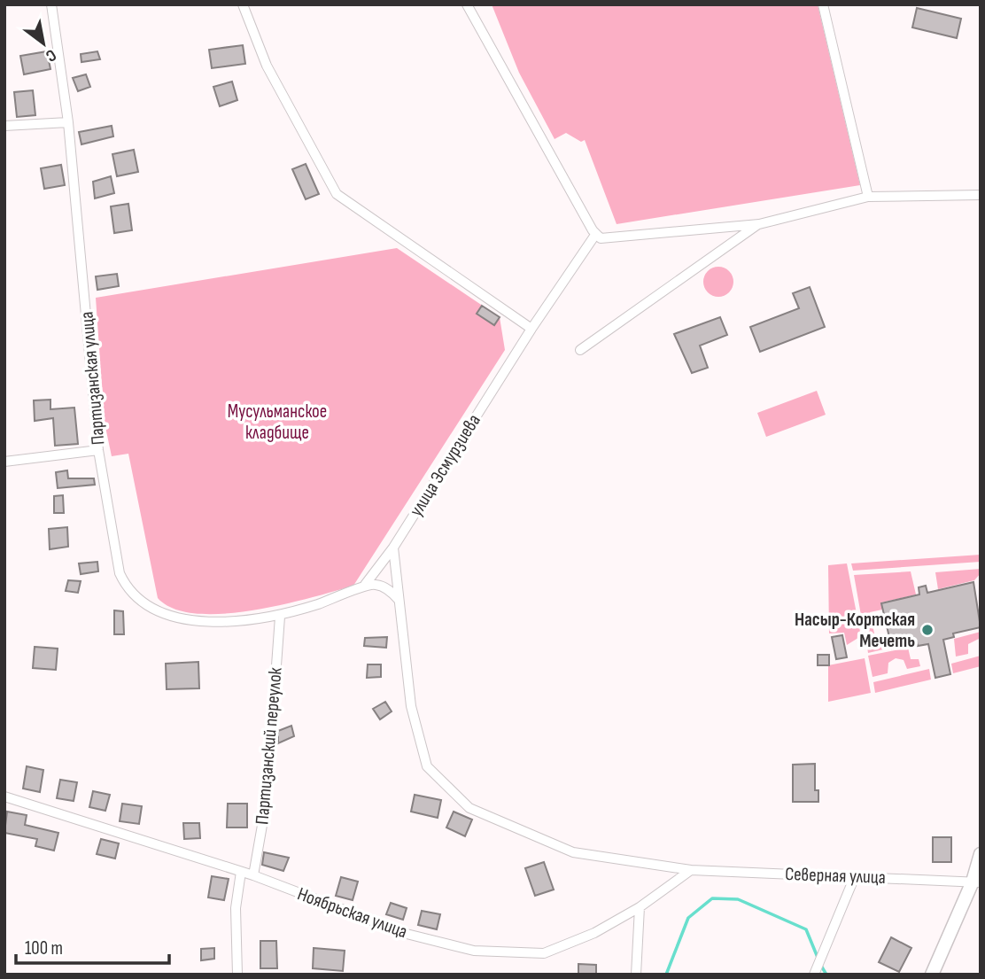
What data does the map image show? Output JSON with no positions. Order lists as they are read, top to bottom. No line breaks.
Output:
{"streets":{"street":["Партизанская улица","улица Эсмурзиева","Партизанский переулок","Северная улица","Ноябрьская улица"]},"crossings":[["Партизанская улица","улица Эсмурзиева"],["Партизанская улица","Партизанский переулок"],["Партизанский переулок","Ноябрьская улица"],["Северная улица","Ноябрьская улица"]],"parks":["Мусульманское кладбище"],"places":["Насыр-Кортская Мечеть"],"scale_bar":"100 m","north":"bottom right"}
